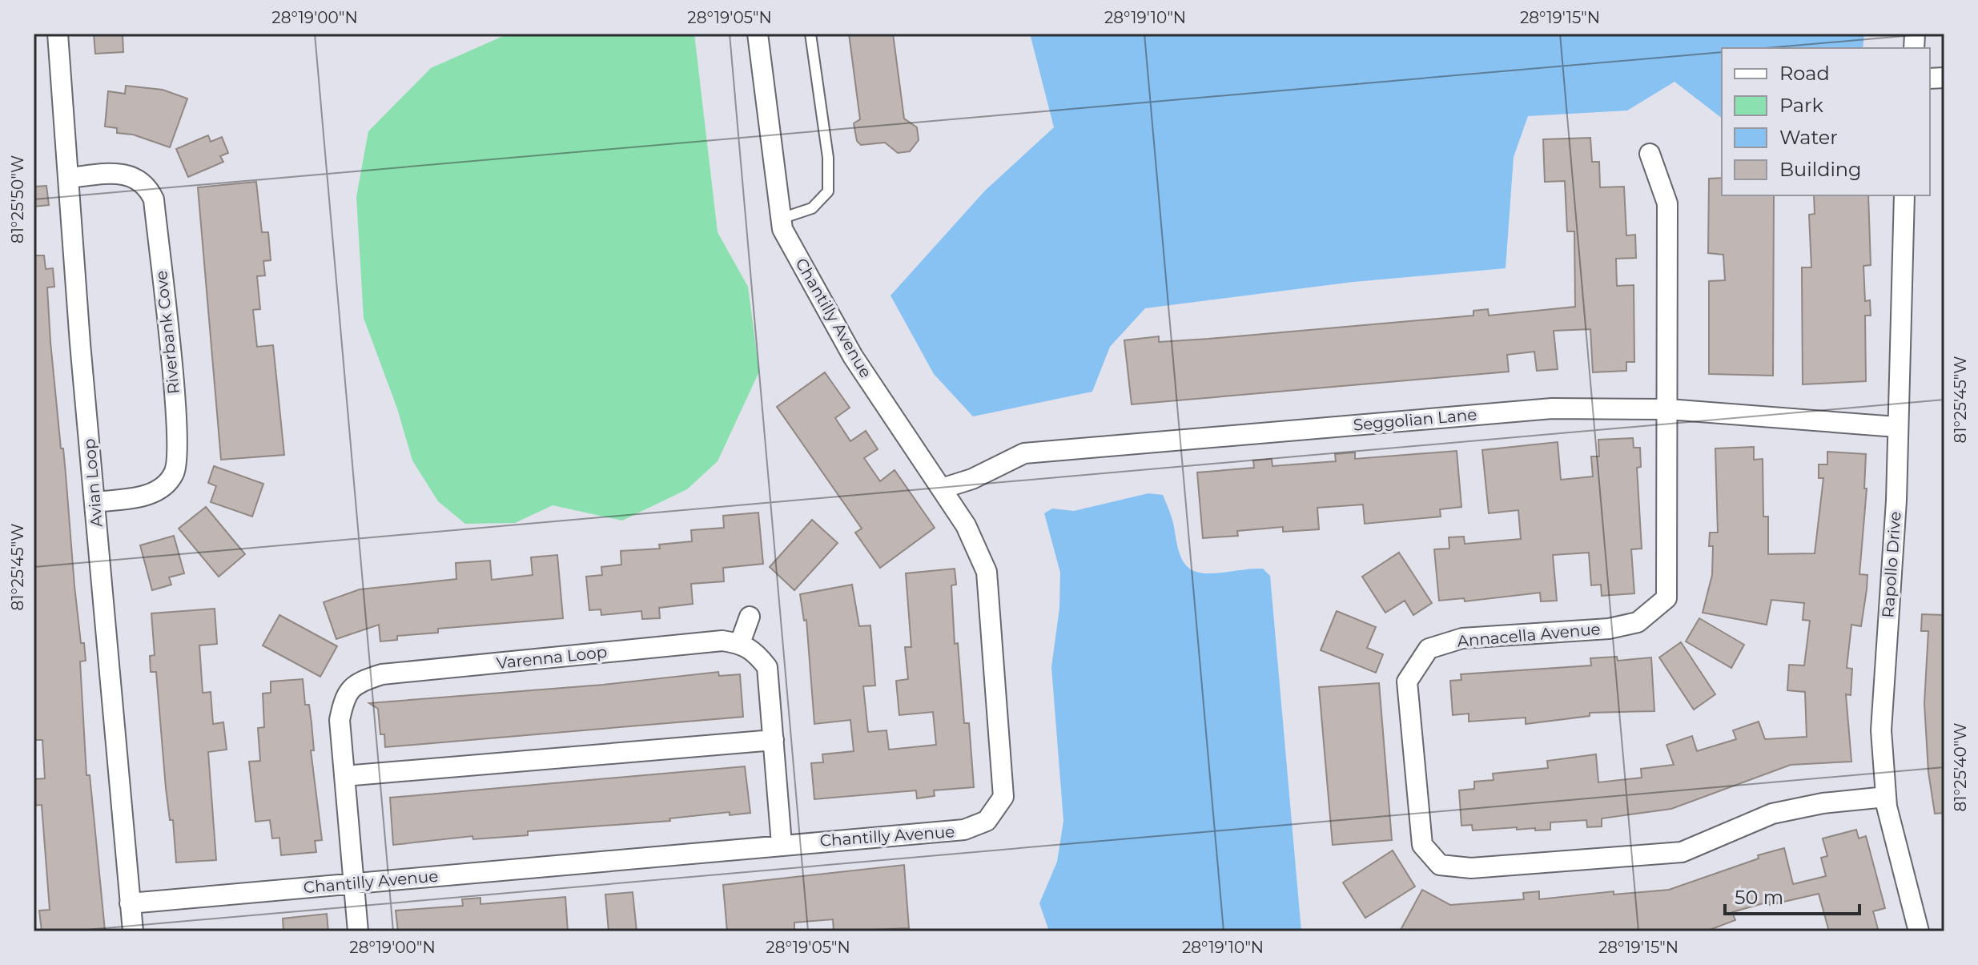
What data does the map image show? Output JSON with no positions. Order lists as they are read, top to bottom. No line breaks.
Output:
{"streets":{"street":["Chantilly Avenue","Riverbank Cove","Seggolian Lane","Avian Loop","Rapollo Drive","Annacella Avenue","Varenna Loop"]},"crossings":[["Chantilly Avenue","Seggolian Lane"],["Chantilly Avenue","Avian Loop"],["Chantilly Avenue","Varenna Loop"],["Riverbank Cove","Avian Loop"],["Seggolian Lane","Rapollo Drive"],["Seggolian Lane","Annacella Avenue"],["Rapollo Drive","Annacella Avenue"]],"legend":["Road","Park","Water","Building"],"scale_bar":"50 m","coordinates":["28°19'00\"N","28°19'05\"N","28°19'10\"N","28°19'15\"N","81°25'50\"W","81°25'45\"W","81°25'40\"W"]}
